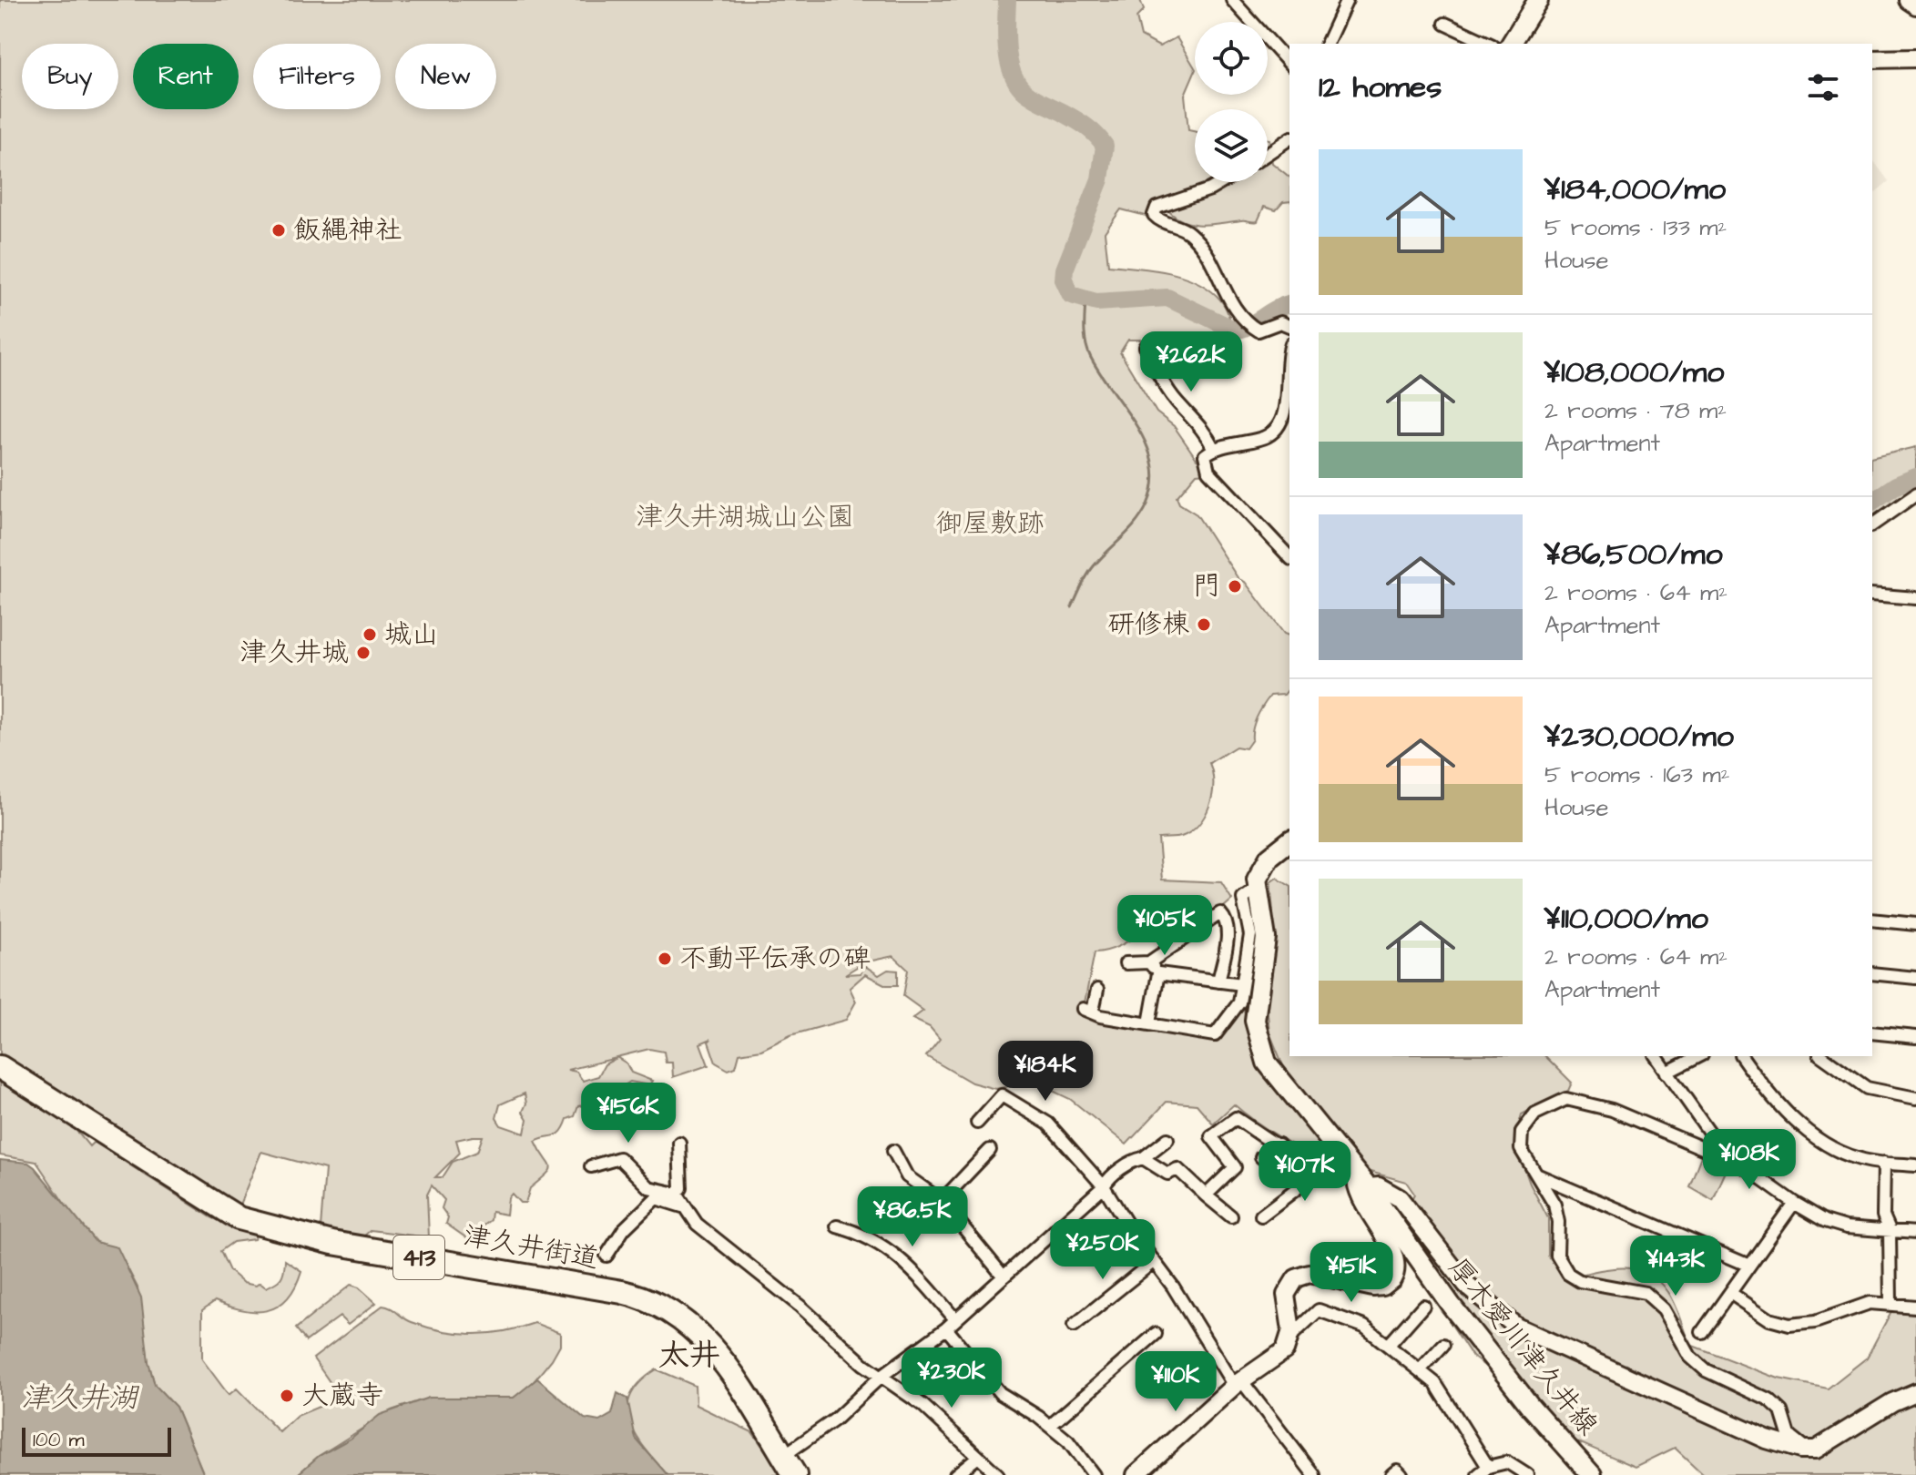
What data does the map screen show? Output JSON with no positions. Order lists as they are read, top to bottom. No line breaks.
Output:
{"streets":{"highway":["津久井街道","413"],"main road":["厚木愛川津久井線"]},"districts":["太井"],"water":["津久井湖"],"parks":["津久井湖城山公園","御屋敷跡"],"places":["飯縄神社","門","研修棟","城山","津久井城","不動平伝承の碑","大蔵寺"],"scale_bar":"100 m","page":{"chip":["Buy","Rent","Filters","New"],"heading":"12 homes","list":[{"name":"¥184,000/mo","note":"5 rooms · 133 m² · House"},{"name":"¥108,000/mo","note":"2 rooms · 78 m² · Apartment"},{"name":"¥86,500/mo","note":"2 rooms · 64 m² · Apartment"},{"name":"¥230,000/mo","note":"5 rooms · 163 m² · House"},{"name":"¥110,000/mo","note":"2 rooms · 64 m² · Apartment"}],"price":["¥262K","¥105K","¥184K","¥156K","¥108K","¥107K","¥86.5K","¥250K","¥143K","¥151K","¥230K","¥110K"],"scale":"100 m"}}
